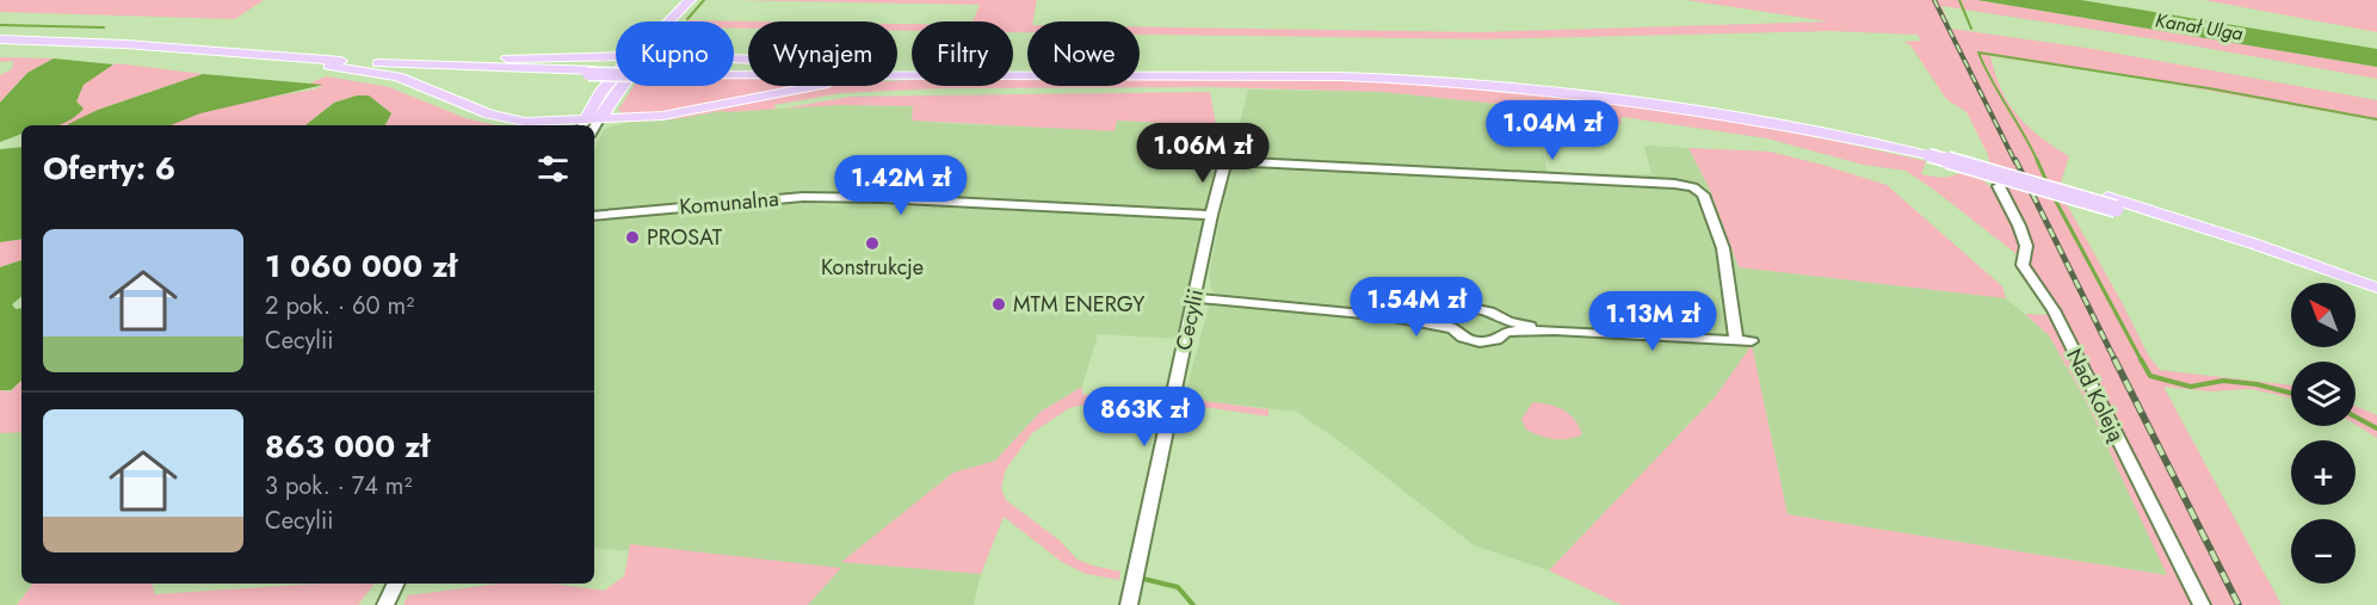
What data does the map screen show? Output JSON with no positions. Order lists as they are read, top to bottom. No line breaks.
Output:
{"streets":{"street":["Komunalna","Cecylii","Nad Koleją"]},"crossings":[["Komunalna","Cecylii"]],"water":["Kanał Ulga"],"places":["PROSAT","Konstrukcje","MTM ENERGY"],"north":"top left","page":{"chip":["Kupno","Wynajem","Filtry","Nowe"],"price":["1.04M zł","1.06M zł","1.42M zł","1.54M zł","1.13M zł","863K zł"],"heading":"Oferty: 6","list":[{"name":"1 060 000 zł","note":"2 pok. · 60 m² · Cecylii"},{"name":"863 000 zł","note":"3 pok. · 74 m² · Cecylii"}],"map_buttons":["+","−"]}}
